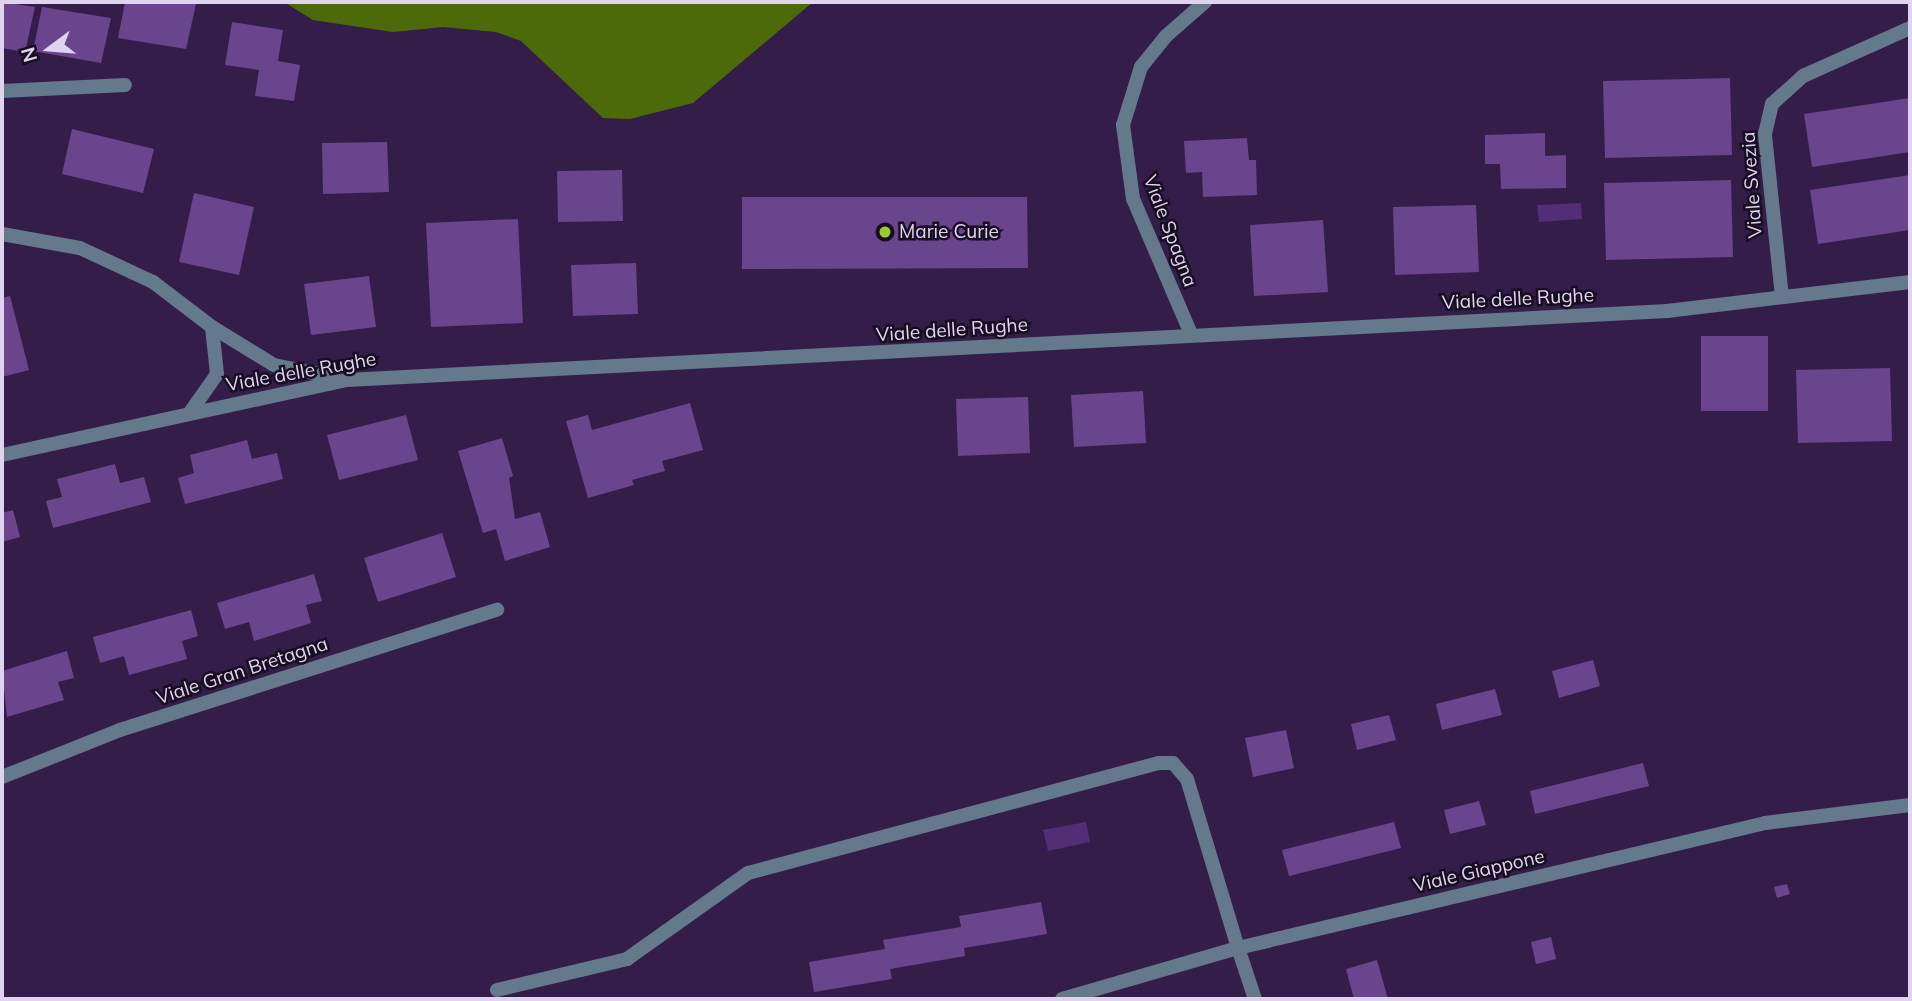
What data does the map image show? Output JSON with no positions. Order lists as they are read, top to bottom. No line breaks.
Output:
{"streets":{"street":["Viale Svezia","Viale Spagna","Viale delle Rughe","Viale Gran Bretagna","Viale Giappone"]},"crossings":[["Viale Svezia","Viale delle Rughe"],["Viale Spagna","Viale delle Rughe"]],"places":["Marie Curie"],"north":"left"}
